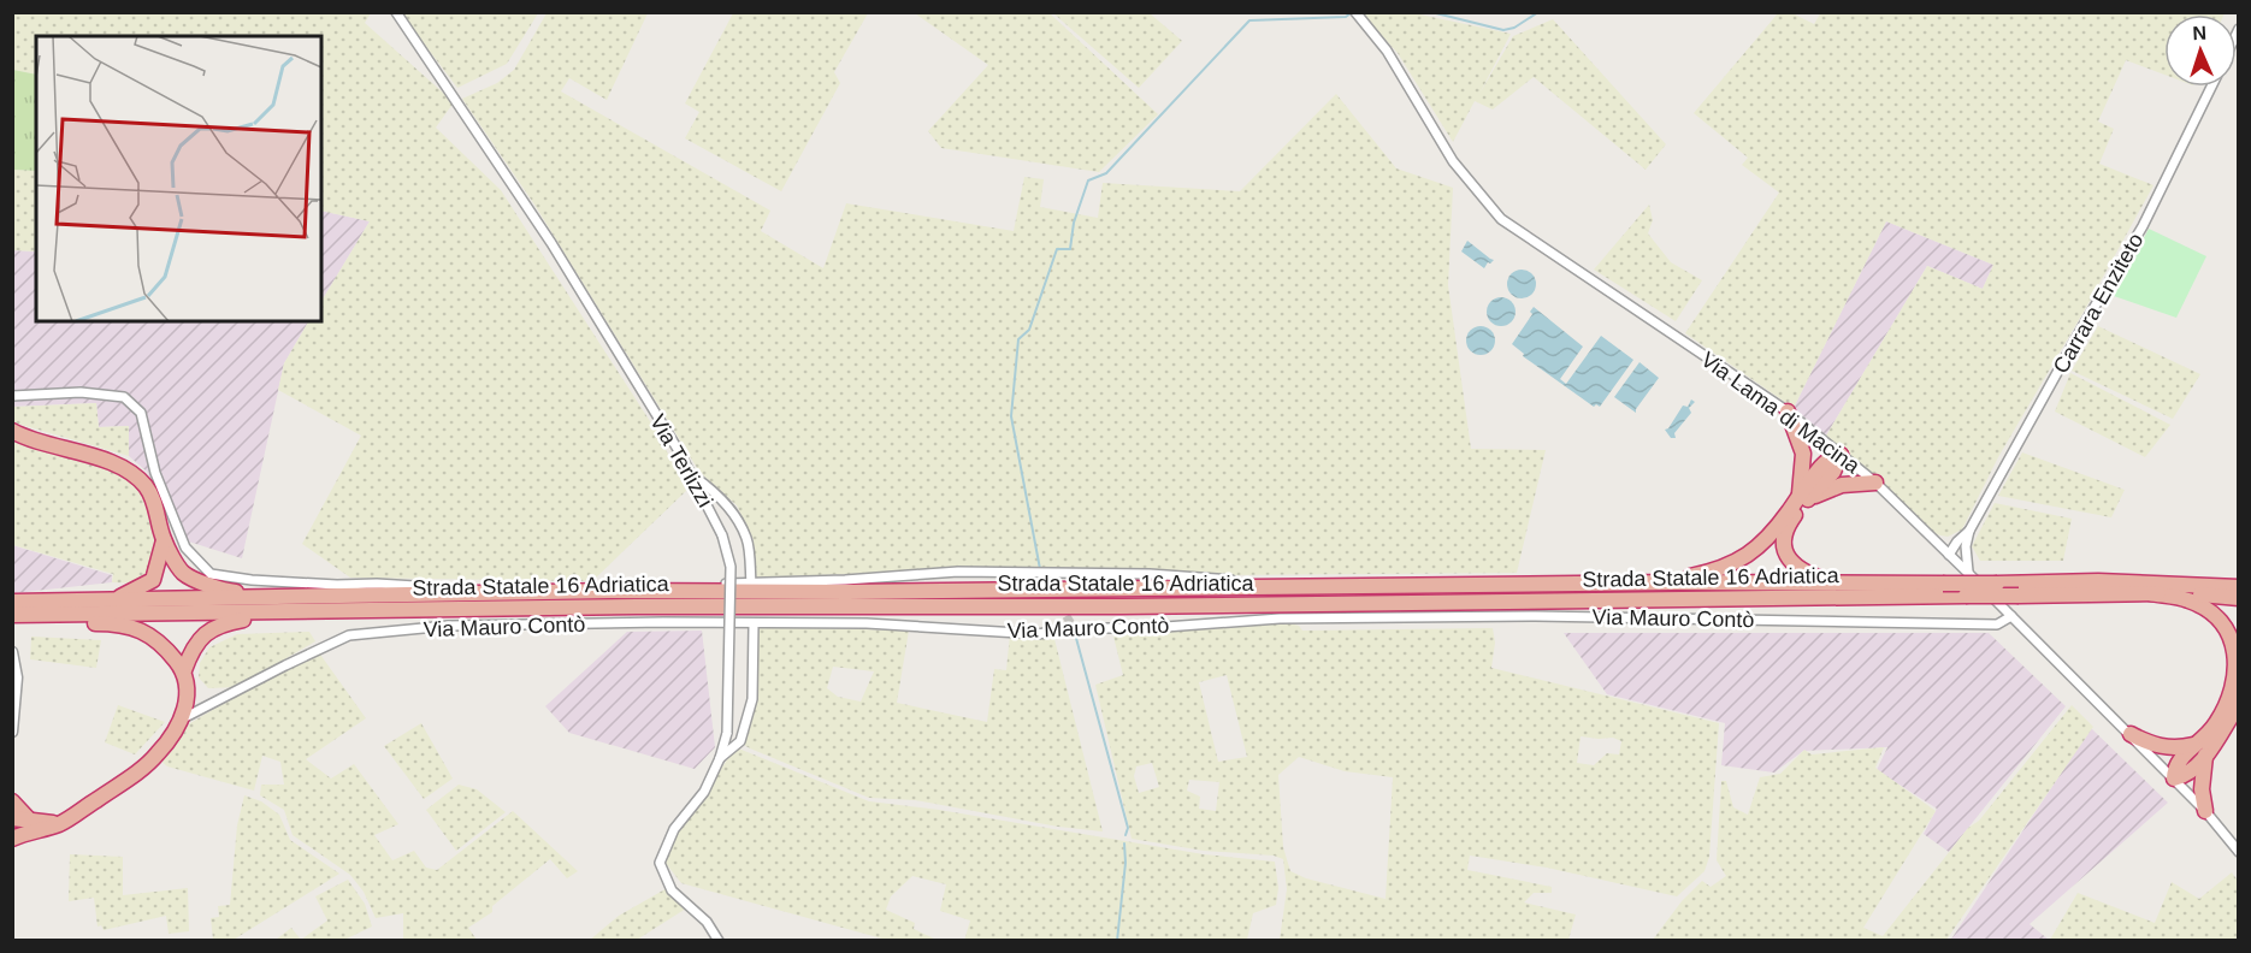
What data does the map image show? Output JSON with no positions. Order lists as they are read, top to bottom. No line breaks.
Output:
{"streets":{"highway":["Strada Statale 16 Adriatica"],"street":["Carrara Enziteto","Via Lama di Macina","Via Terlizzi","Via Mauro Contò"]},"crossings":[["Carrara Enziteto","Via Lama di Macina"],["Via Lama di Macina","Via Mauro Contò"]],"north":"top"}
